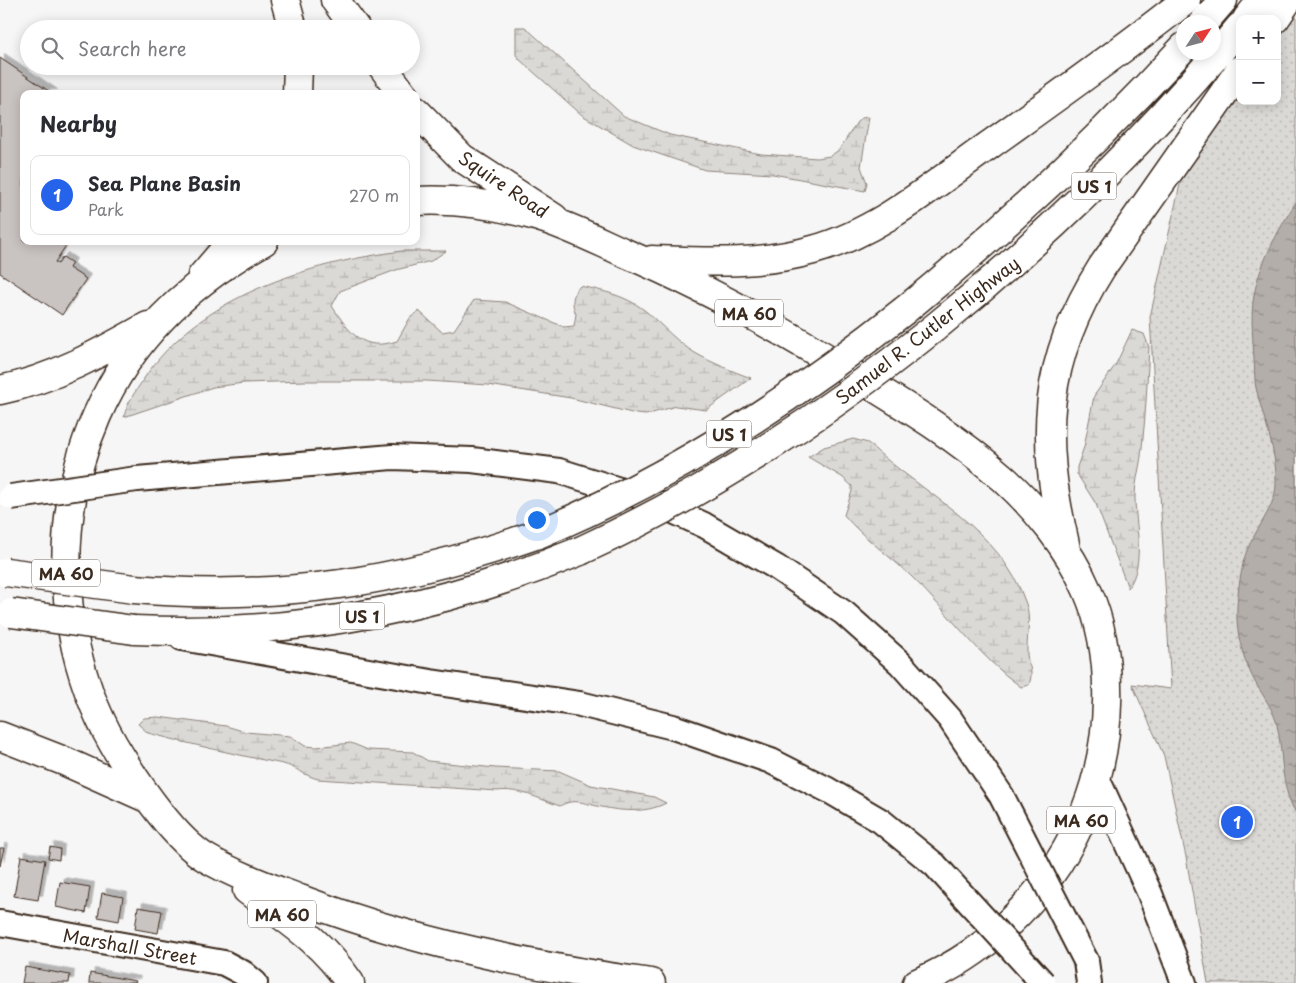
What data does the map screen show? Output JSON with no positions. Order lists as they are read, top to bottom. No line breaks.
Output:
{"streets":{"main road":["Squire Road","US 1","MA 60","Samuel R. Cutler Highway"],"street":["Marshall Street"]},"crossings":[["Squire Road","MA 60"]],"north":"top right","page":{"map_buttons":["+","−"],"search":"Search here","heading":"Nearby","list":[{"mark":"1","name":"Sea Plane Basin","note":"Park","value":"270 m"}],"pins":"1"}}
